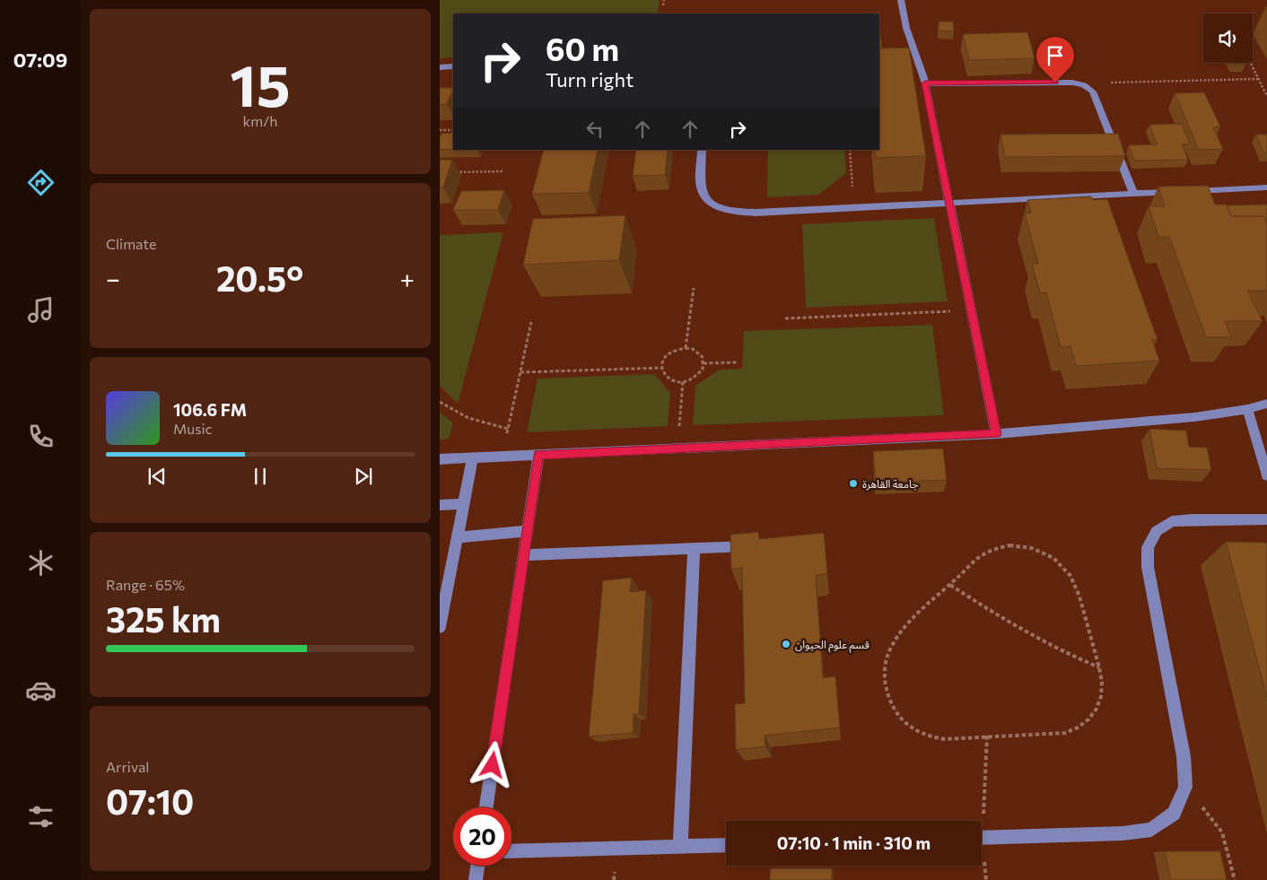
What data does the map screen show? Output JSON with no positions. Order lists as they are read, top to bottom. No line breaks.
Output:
{"places":["جامعة القاهرة","قسم علوم الحيوان"],"page":{"tabs":"07:09","tile":[["15","km/h"],"Climate",["Range · 65%","325 km"],["Arrival","07:10"]],"turn":["60 m","Turn right"],"heat":["−","20.5°","+"],"song":["106.6 FM","Music"],"limit":"20","trip":"07:10 · 1 min · 310 m"}}
